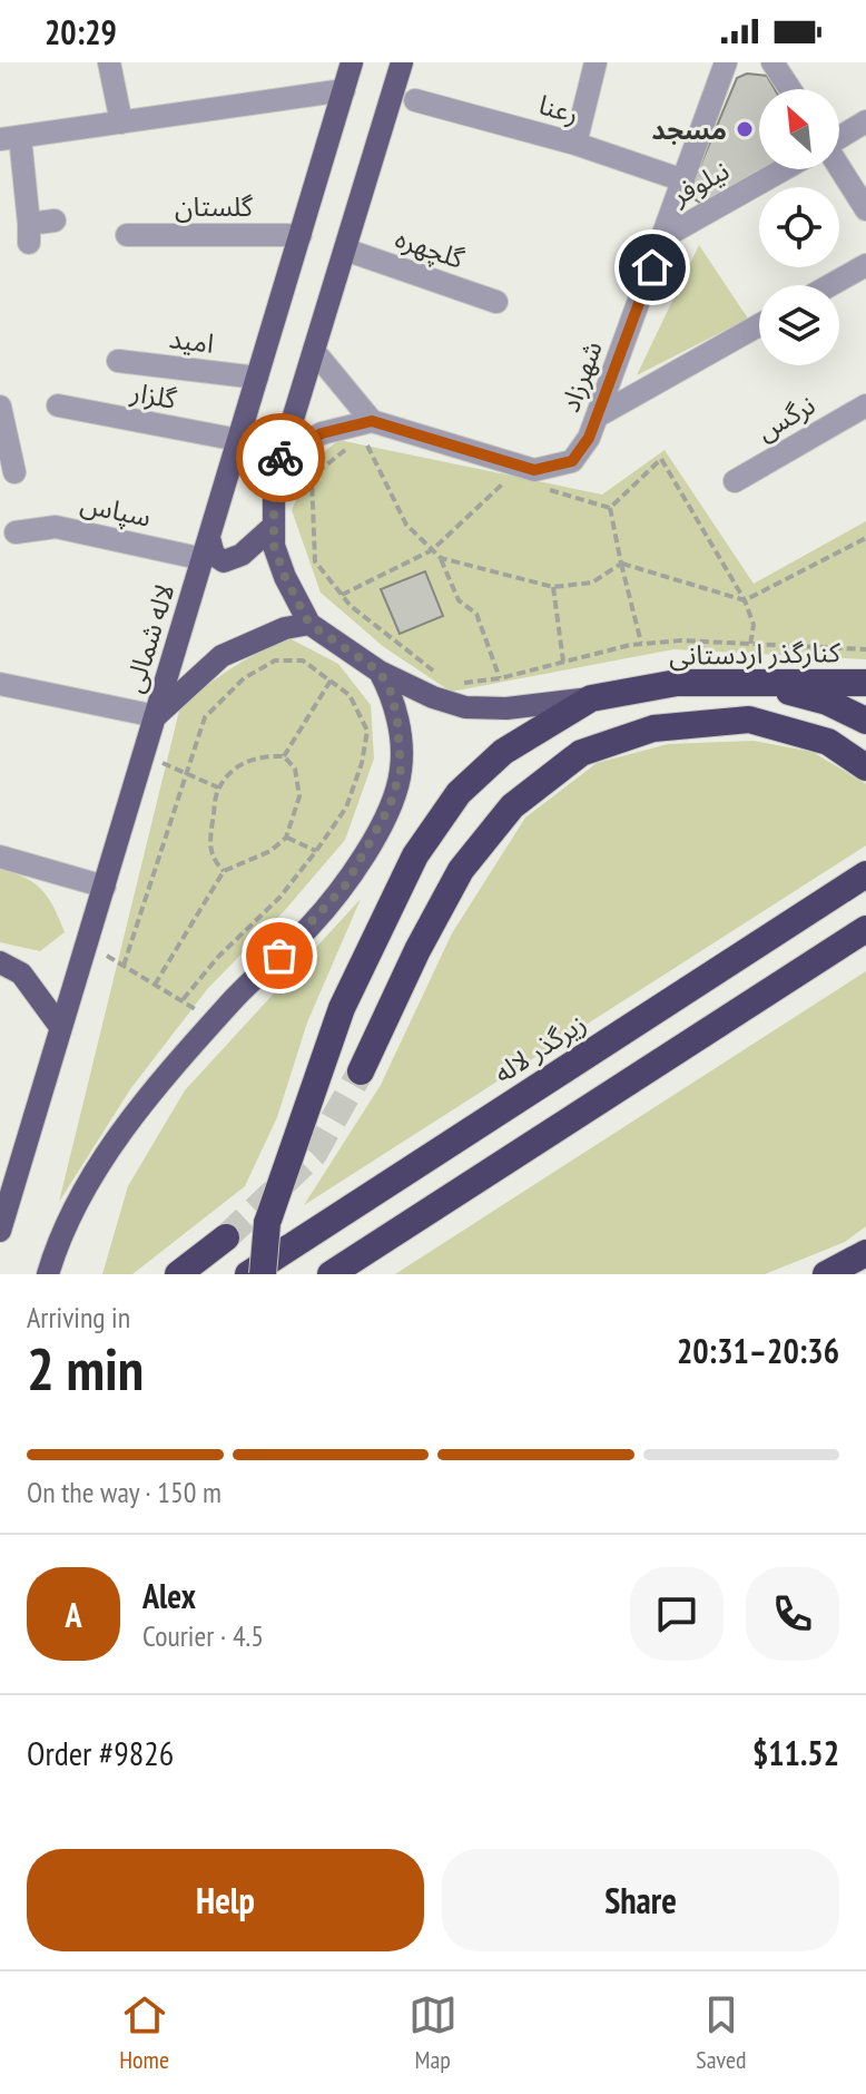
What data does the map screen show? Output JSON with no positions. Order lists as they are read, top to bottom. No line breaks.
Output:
{"streets":{"highway":["کنارگذر اردستانی","زیرگذر لاله"],"main road":["لاله شمالی"],"street":["رعنا","نیلوفر","گلستان","گلچهره","امید","شهرزاد","گلزار","نرگس","سپاس"]},"crossings":[["رعنا","شهرزاد"],["نیلوفر","شهرزاد"],["گلستان","لاله شمالی"],["امید","لاله شمالی"],["گلزار","لاله شمالی"],["سپاس","لاله شمالی"]],"places":["مسجد"],"north":"top left","page":{"status":"20:29","heading":["2 min","Arriving in","20:31–20:36"],"panel":["Alex","Courier · 4.5","Order #9826","$11.52"],"bar":"On the way · 150 m","round":"A","buttons":["Help","Share"],"tabs":["Home","Map","Saved"]}}
